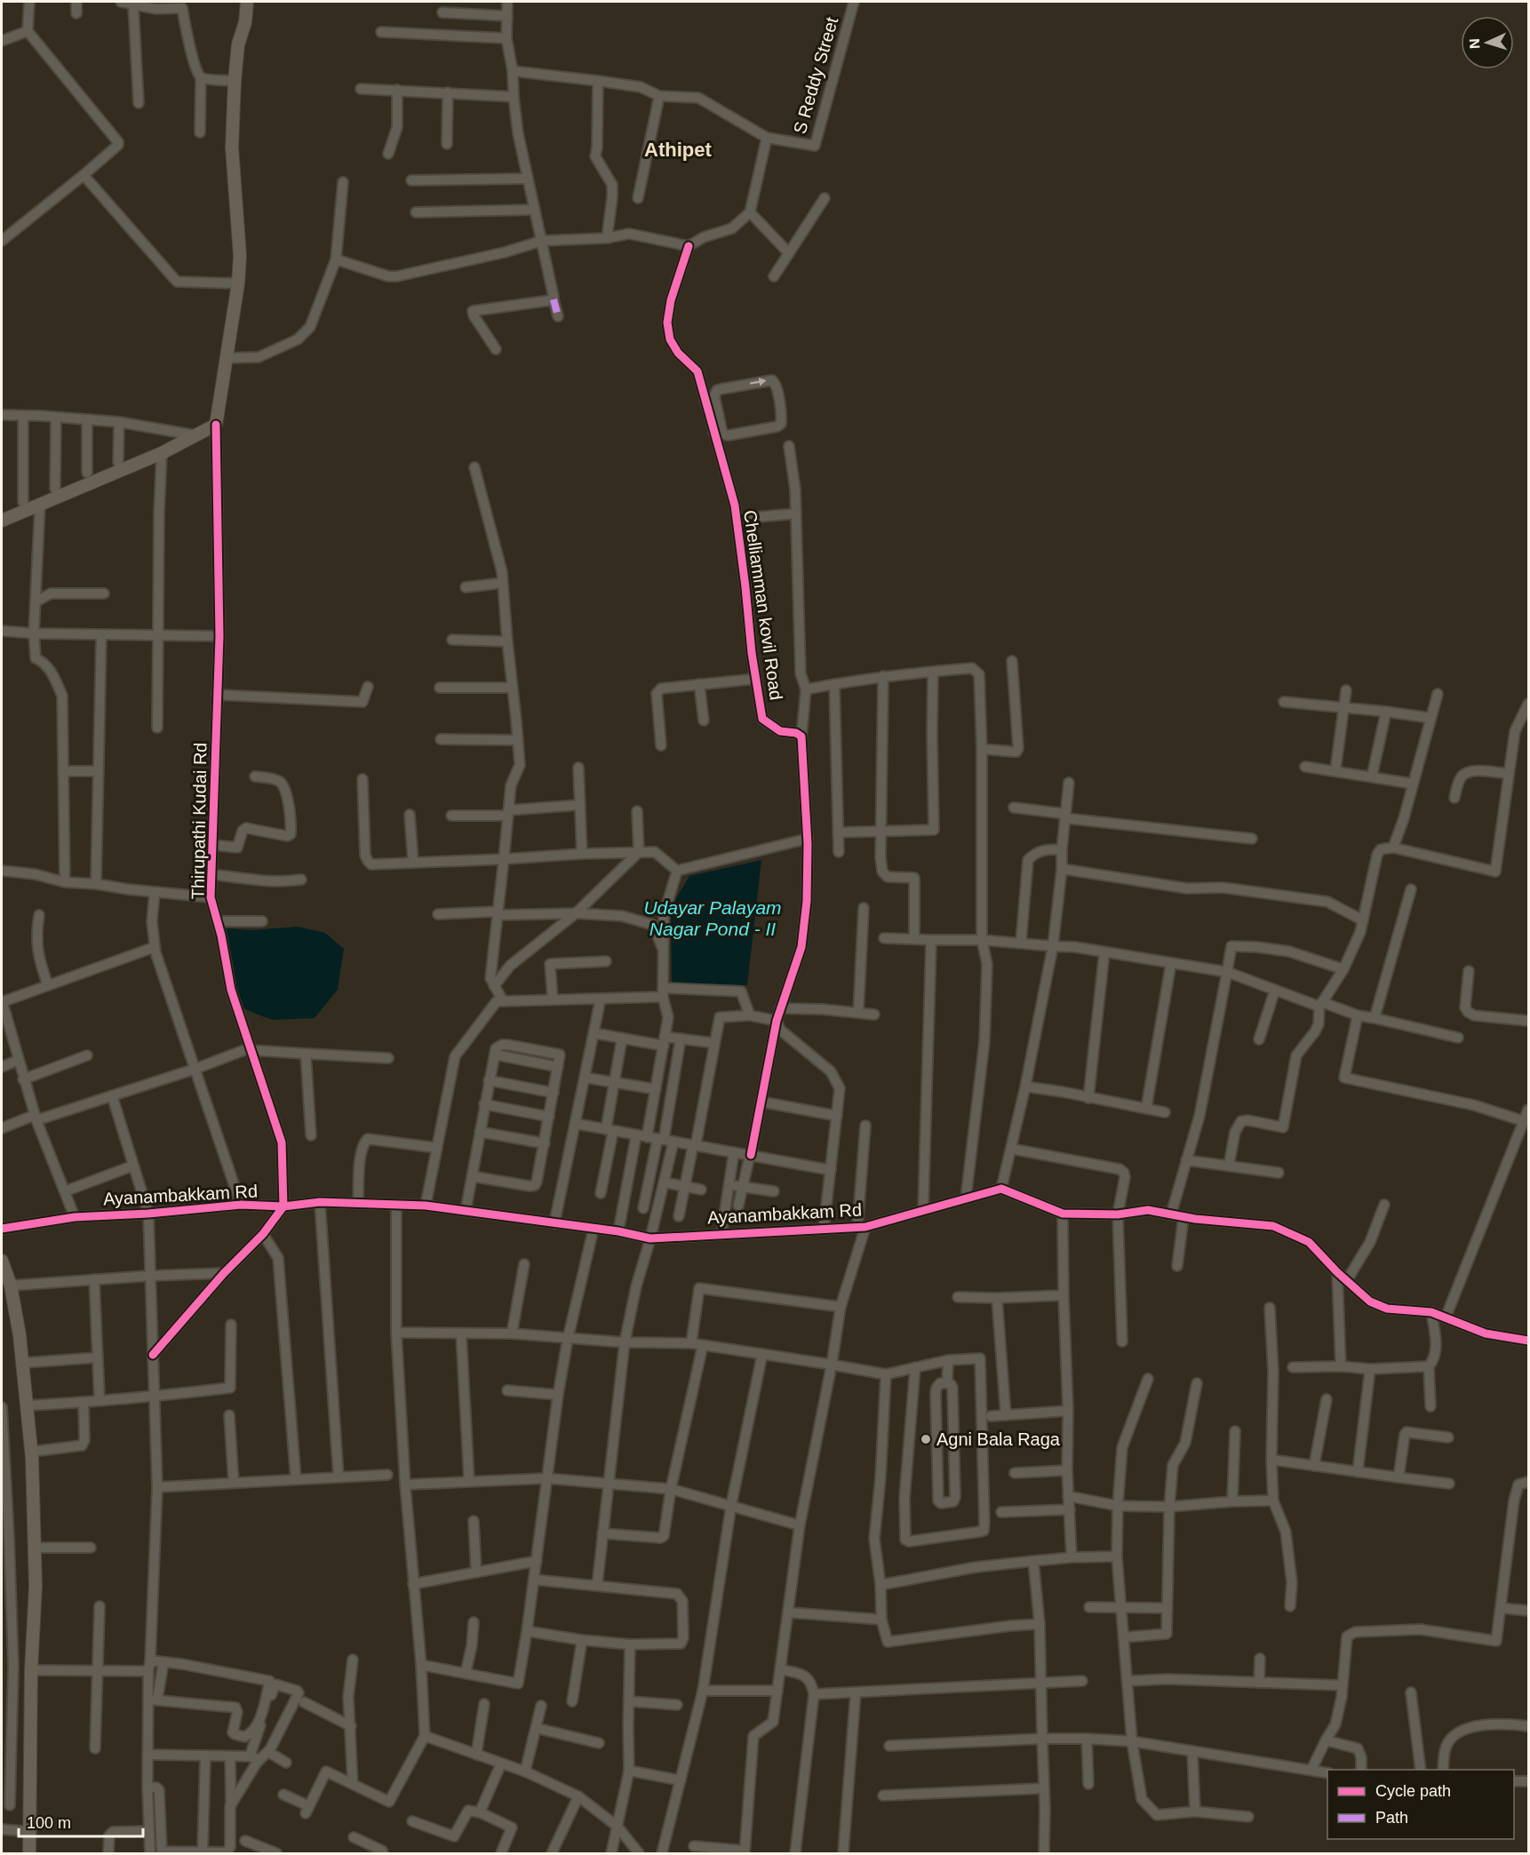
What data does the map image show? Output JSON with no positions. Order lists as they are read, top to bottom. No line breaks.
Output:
{"streets":{"street":["S Reddy Street","Chelliamman kovil Road","Thirupathi Kudai Rd","Ayanambakkam Rd"]},"crossings":[["Thirupathi Kudai Rd","Ayanambakkam Rd"]],"districts":["Athipet"],"water":["Udayar Palayam Nagar Pond - II"],"places":["Agni Bala Raga"],"legend":["Cycle path","Path"],"scale_bar":"100 m","north":"left"}
